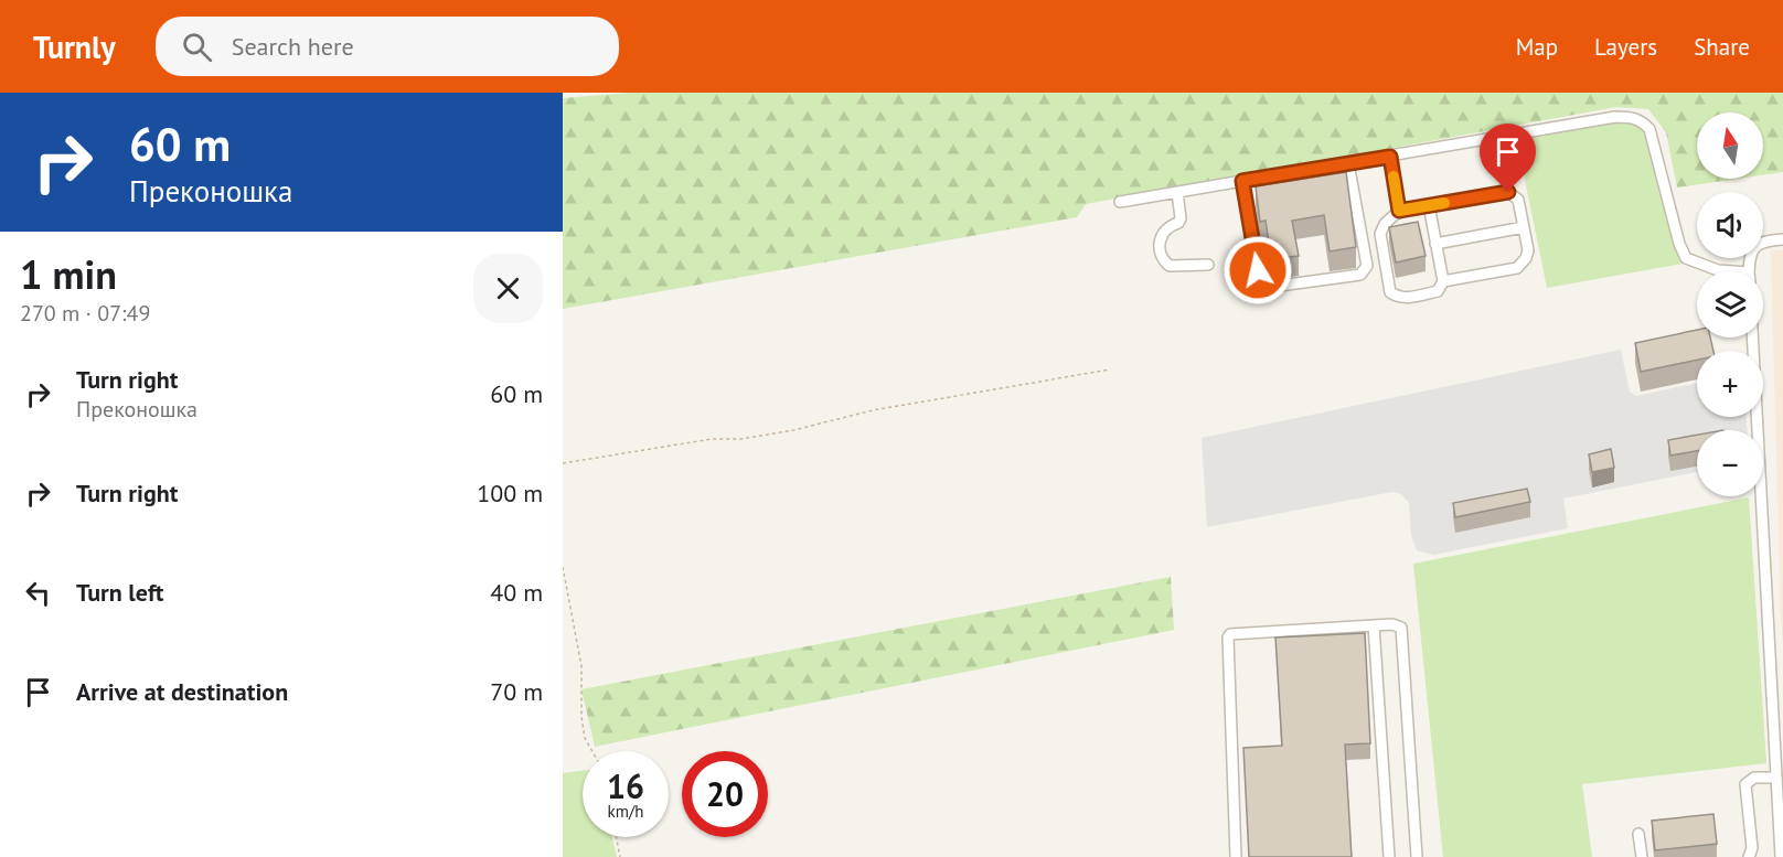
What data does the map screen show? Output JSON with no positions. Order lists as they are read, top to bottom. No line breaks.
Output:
{"north":"top","page":{"header":"Turnly","search":"Search here","nav":["Map","Layers","Share"],"turn":["60 m","Преконошка"],"map_buttons":["+","−"],"heading":["1 min","270 m · 07:49"],"list":[{"name":"Turn right","note":"Преконошка","value":"60 m"},{"name":"Turn right","value":"100 m"},{"name":"Turn left","value":"40 m"},{"name":"Arrive at destination","value":"70 m"}],"speed":"16 km/h","limit":"20"}}
